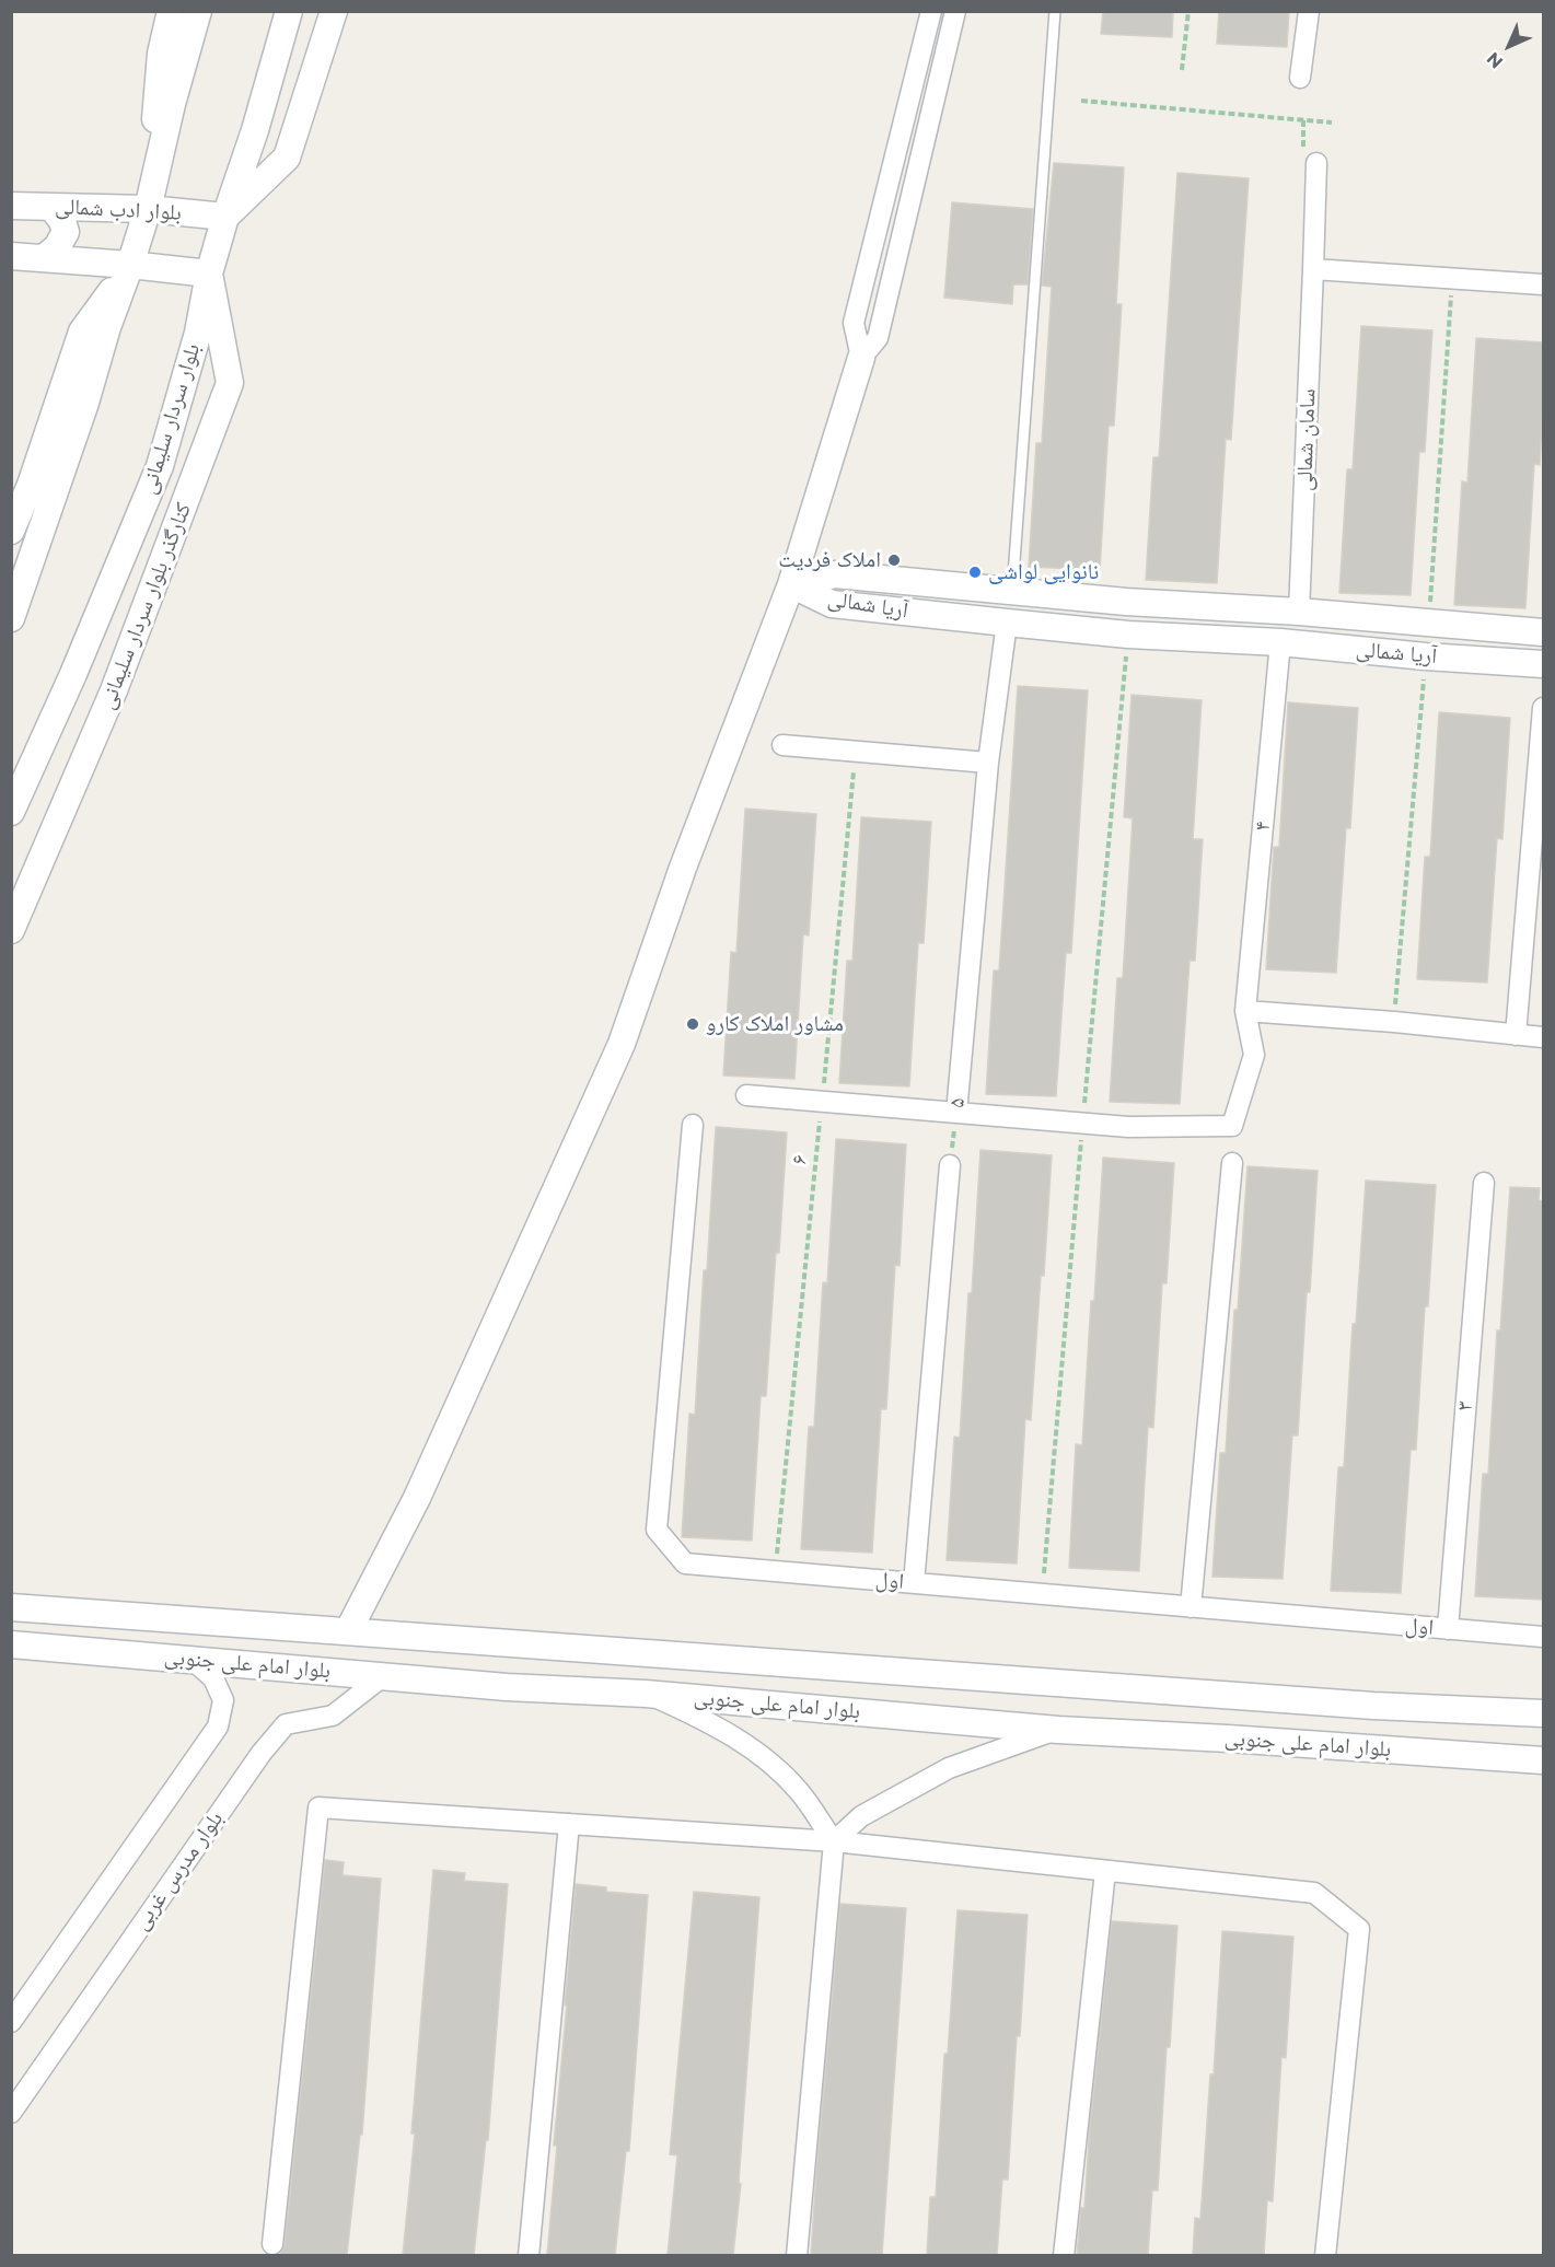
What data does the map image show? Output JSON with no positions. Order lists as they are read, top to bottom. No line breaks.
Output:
{"streets":{"street":["بلوار ادب شمالی","بلوار سردار سلیمانی","سامان شمالی","آریا شمالی","کنارگذر بلوار سردار سلیمانی","۴","۵","۳","اول","بلوار امام علی جنوبی","بلوار مدرس غربی"],"path":["۶"]},"crossings":[["بلوار ادب شمالی","بلوار سردار سلیمانی"],["بلوار سردار سلیمانی","کنارگذر بلوار سردار سلیمانی"],["سامان شمالی","آریا شمالی"],["آریا شمالی","۴"],["آریا شمالی","۵"],["۴","۵"],["۶","اول"],["۳","اول"],["بلوار امام علی جنوبی","بلوار مدرس غربی"]],"places":["املاک فردیت","نانوایی لواشی","مشاور املاک کارو"],"north":"bottom left"}
